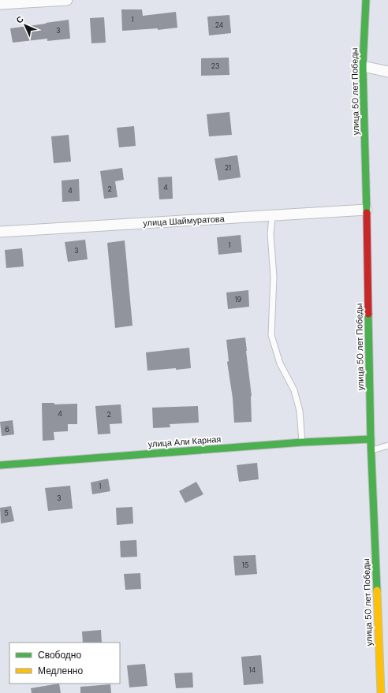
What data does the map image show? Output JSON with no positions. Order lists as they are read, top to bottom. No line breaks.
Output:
{"streets":{"street":["улица 50 лет Победы","улица Шаймуратова","улица Али Карная"]},"crossings":[["улица 50 лет Победы","улица Шаймуратова"],["улица 50 лет Победы","улица Али Карная"]],"house_numbers":["1","24","3","23","21","4","2","4","1","3","19","4","2","6","1","3","5","15","14"],"legend":["Свободно","Медленно"],"north":"top left"}
